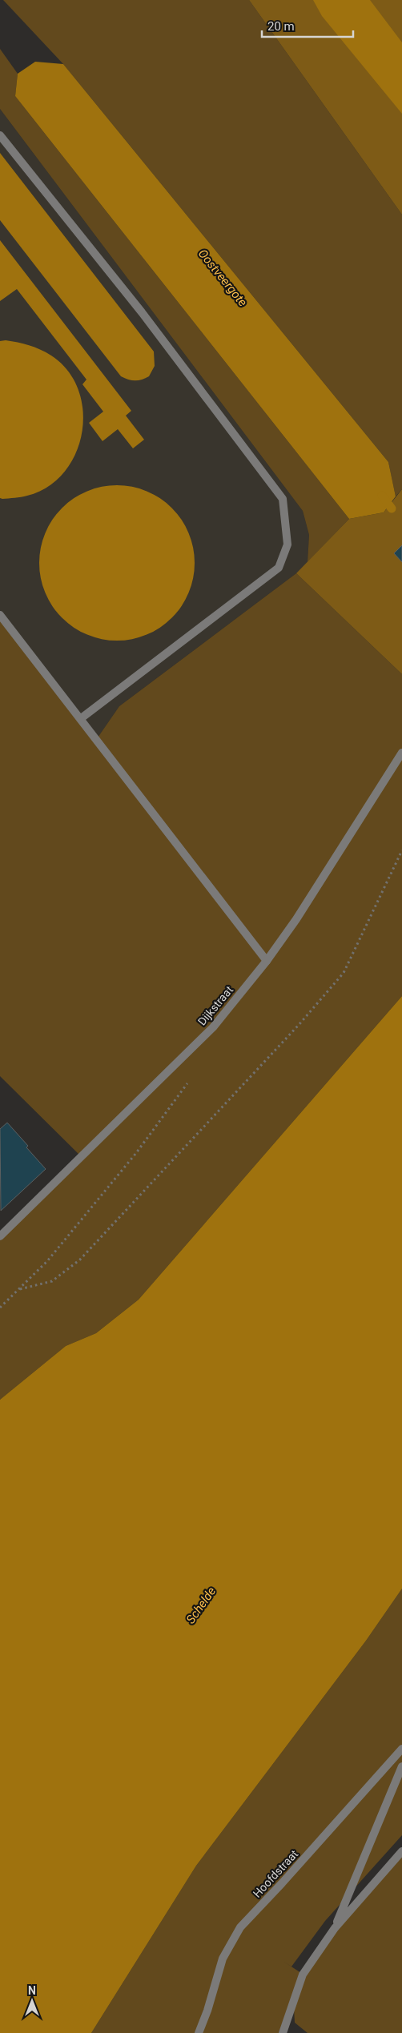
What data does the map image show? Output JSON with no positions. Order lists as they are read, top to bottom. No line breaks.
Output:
{"streets":{"street":["Dijkstraat","Hoofdstraat"]},"water":["Oostveergote","Schelde"],"scale_bar":"20 m","north":"top"}
